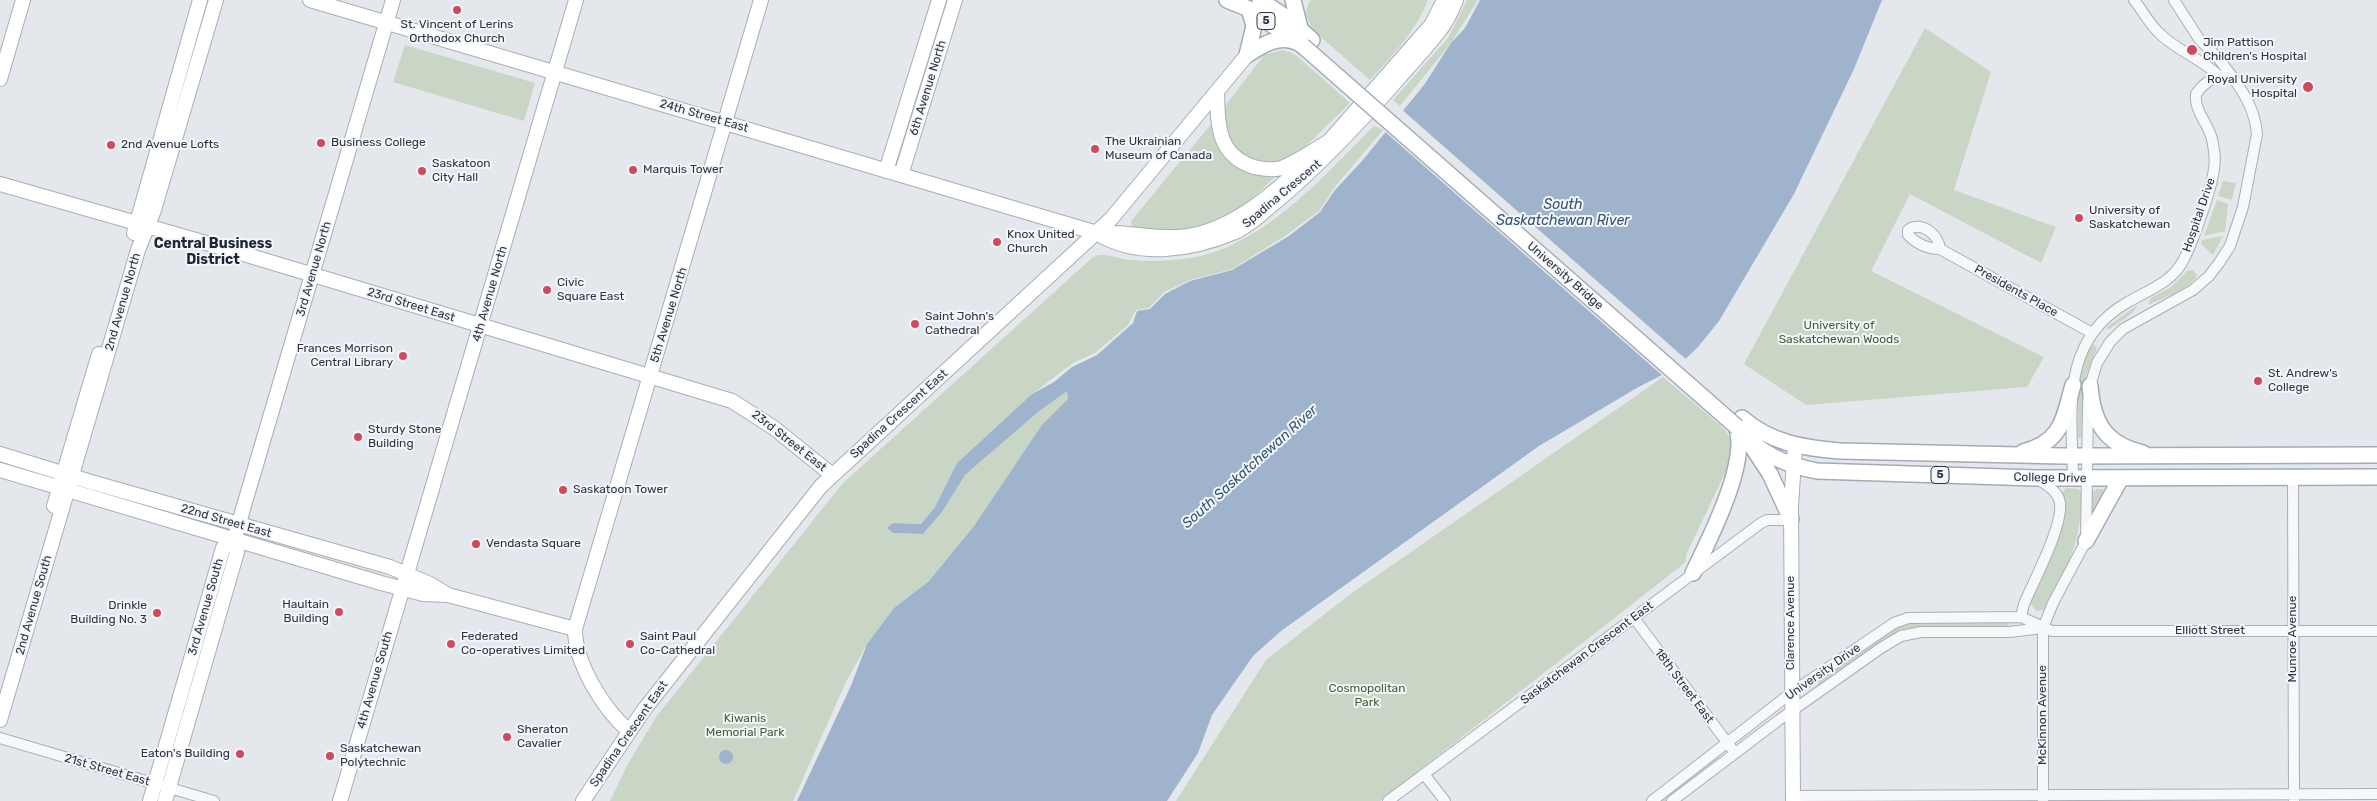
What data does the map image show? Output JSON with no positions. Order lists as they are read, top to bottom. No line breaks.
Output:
{"streets":{"main road":["5","University Bridge","College Drive"],"street":["6th Avenue North","24th Street East","Spadina Crescent","Hospital Drive","3rd Avenue North","Presidents Place","4th Avenue North","2nd Avenue North","23rd Street East","5th Avenue North","Spadina Crescent East","22nd Street East","2nd Avenue South","3rd Avenue South","Clarence Avenue","Elliott Street","Munroe Avenue","Saskatchewan Crescent East","University Drive","4th Avenue South","18th Street East","McKinnon Avenue","21st Street East"]},"crossings":[["5","University Bridge"],["6th Avenue North","24th Street East"],["24th Street East","Spadina Crescent"],["24th Street East","3rd Avenue North"],["24th Street East","4th Avenue North"],["24th Street East","5th Avenue North"],["24th Street East","Spadina Crescent East"],["Spadina Crescent","Spadina Crescent East"],["Hospital Drive","Presidents Place"],["Hospital Drive","College Drive"],["3rd Avenue North","23rd Street East"],["3rd Avenue North","22nd Street East"],["3rd Avenue North","3rd Avenue South"],["University Bridge","College Drive"],["4th Avenue North","23rd Street East"],["4th Avenue North","22nd Street East"],["4th Avenue North","4th Avenue South"],["2nd Avenue North","23rd Street East"],["2nd Avenue North","22nd Street East"],["2nd Avenue North","2nd Avenue South"],["23rd Street East","5th Avenue North"],["23rd Street East","Spadina Crescent East"],["5th Avenue North","22nd Street East"],["College Drive","Clarence Avenue"],["College Drive","Munroe Avenue"],["22nd Street East","2nd Avenue South"],["22nd Street East","3rd Avenue South"],["22nd Street East","4th Avenue South"],["3rd Avenue South","21st Street East"],["Clarence Avenue","Saskatchewan Crescent East"],["Clarence Avenue","University Drive"],["Elliott Street","Munroe Avenue"],["Elliott Street","University Drive"],["Elliott Street","McKinnon Avenue"],["Saskatchewan Crescent East","18th Street East"],["University Drive","18th Street East"],["University Drive","McKinnon Avenue"]],"districts":["Central Business District"],"water":["South Saskatchewan River"],"parks":["University of Saskatchewan Woods","Cosmopolitan Park","Kiwanis Memorial Park"],"places":["St. Vincent of Lerins Orthodox Church","Jim Pattison Children's Hospital","Royal University Hospital","Business College","2nd Avenue Lofts","The Ukrainian Museum of Canada","Marquis Tower","Saskatoon City Hall","University of Saskatchewan","Knox United Church","Civic Square East","Saint John's Cathedral","Frances Morrison Central Library","St. Andrew's College","Sturdy Stone Building","Saskatoon Tower","Vendasta Square","Haultain Building","Drinkle Building No. 3","Federated Co-operatives Limited","Saint Paul Co-Cathedral","Sheraton Cavalier","Eaton's Building","Saskatchewan Polytechnic"]}
